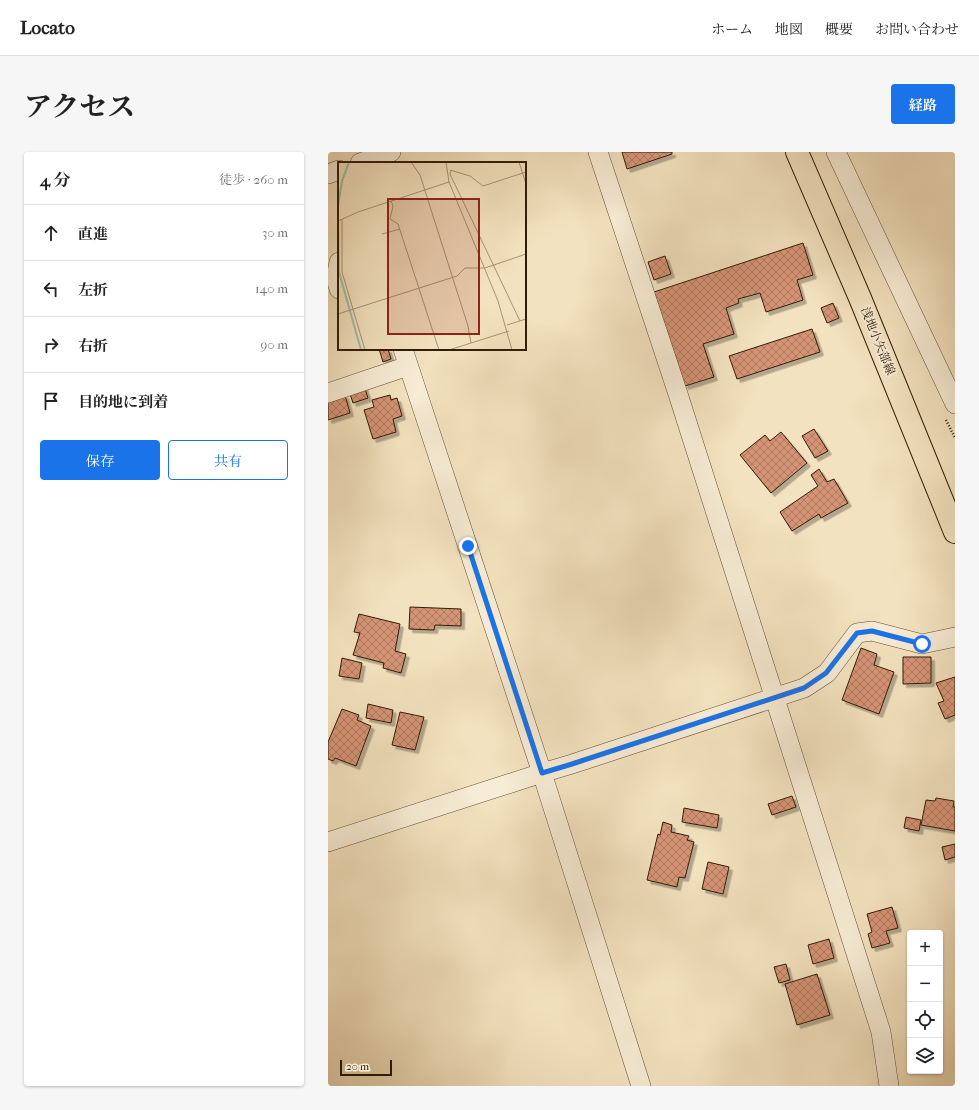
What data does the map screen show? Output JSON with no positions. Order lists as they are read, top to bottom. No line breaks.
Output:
{"streets":{"main road":["浅地小矢部線"]},"scale_bar":"20 m","page":{"header":"Locato","nav":["ホーム","地図","概要","お問い合わせ"],"title":"アクセス","buttons":["経路",["保存","共有"]],"heading":["4 分","徒歩 · 260 m"],"list":[["直進","30 m"],["左折","140 m"],["右折","90 m"],"目的地に到着"],"map_buttons":["+","−"],"scale":"20 m"}}
